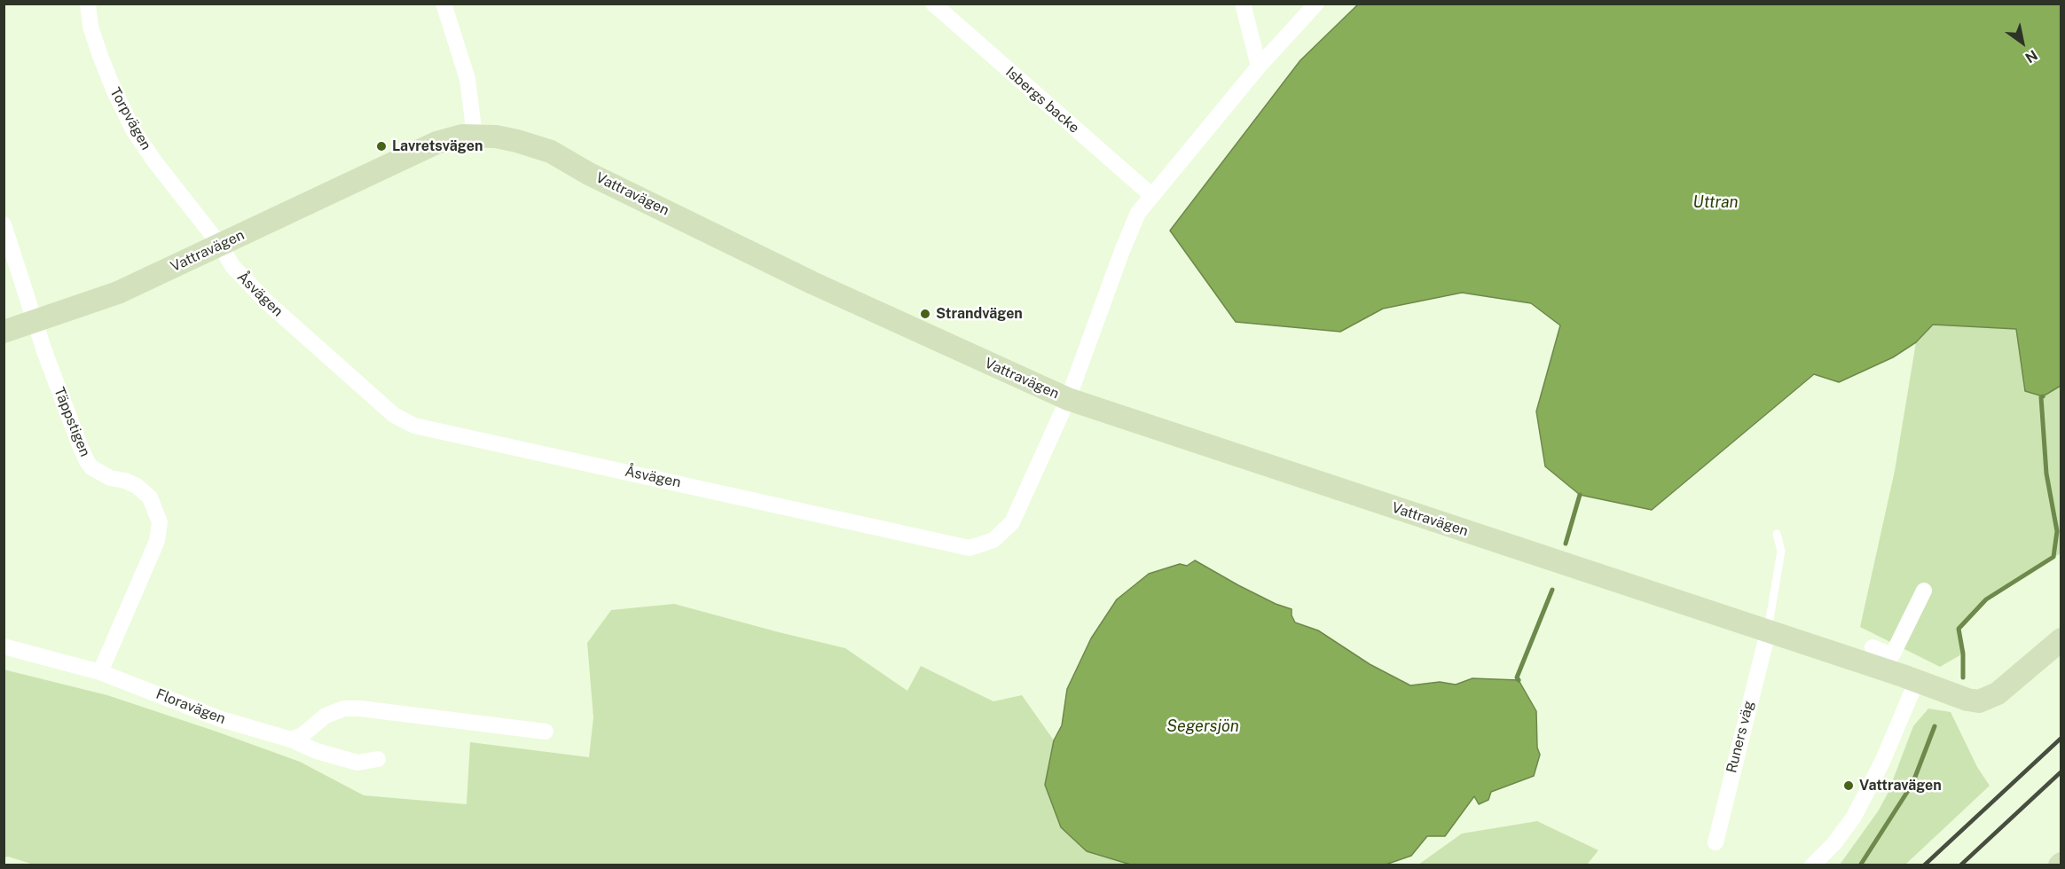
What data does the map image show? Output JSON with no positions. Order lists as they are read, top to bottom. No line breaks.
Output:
{"streets":{"street":["Isbergs backe","Torpvägen","Vattravägen","Åsvägen","Täppstigen","Floravägen","Runers väg"]},"crossings":[["Torpvägen","Vattravägen"],["Torpvägen","Åsvägen"],["Vattravägen","Åsvägen"],["Vattravägen","Täppstigen"],["Vattravägen","Runers väg"],["Täppstigen","Floravägen"]],"water":["Uttran","Segersjön"],"places":["Lavretsvägen","Strandvägen","Vattravägen"],"north":"bottom right"}
